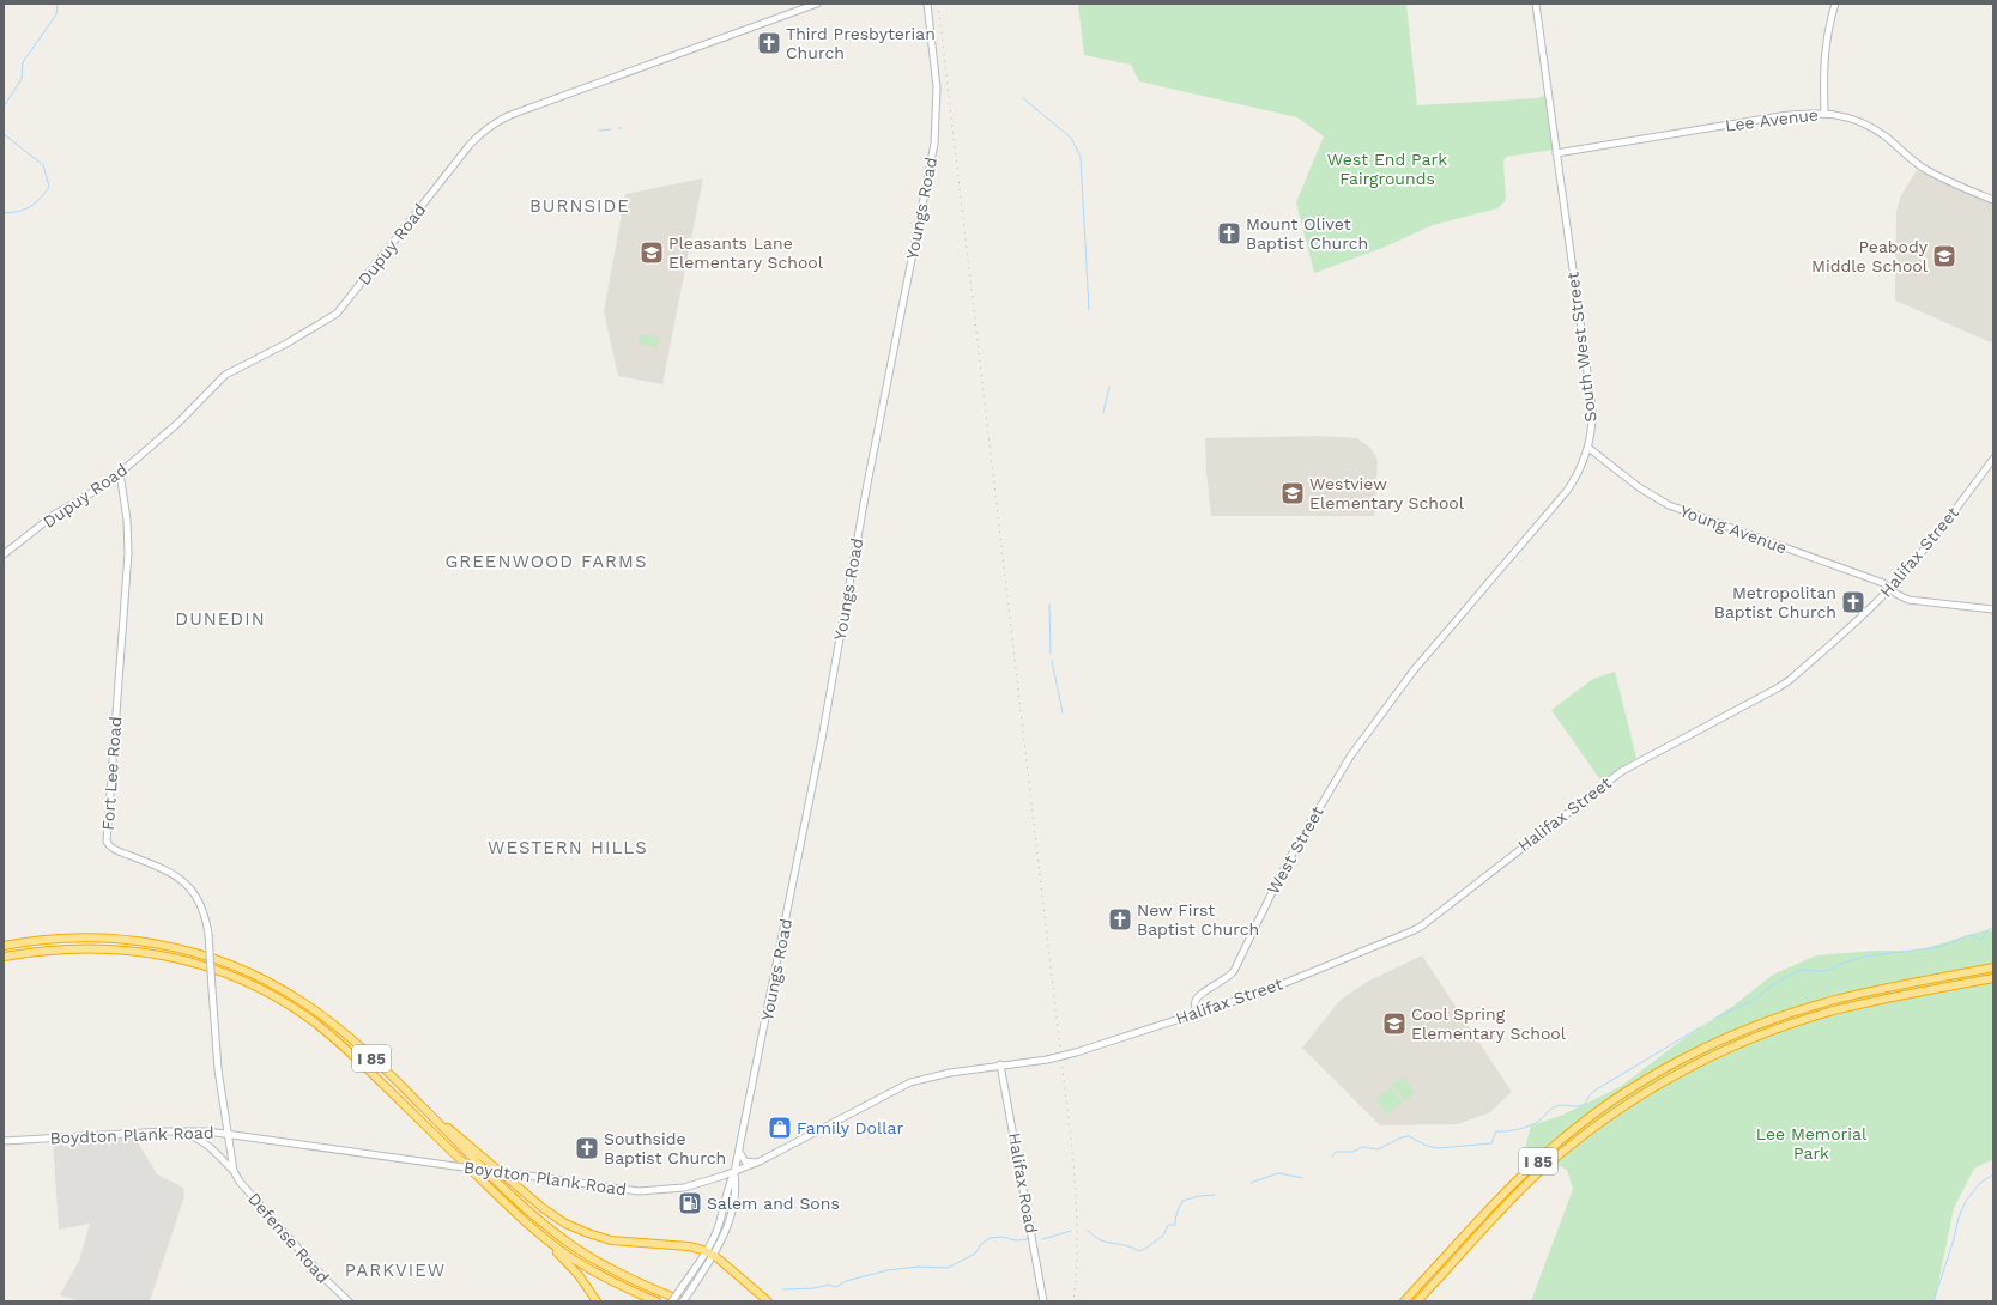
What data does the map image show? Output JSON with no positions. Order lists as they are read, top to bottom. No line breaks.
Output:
{"streets":{"highway":["I 85"],"street":["Lee Avenue","Youngs Road","Dupuy Road","South West Street","Young Avenue","Halifax Street","Fort Lee Road","West Street","Boydton Plank Road","Halifax Road","Defense Road"]},"crossings":[["Lee Avenue","South West Street"],["Youngs Road","Boydton Plank Road"],["Dupuy Road","Fort Lee Road"],["South West Street","Young Avenue"],["South West Street","West Street"],["Young Avenue","Halifax Street"],["Halifax Street","West Street"],["Halifax Street","Boydton Plank Road"],["Fort Lee Road","Boydton Plank Road"],["Fort Lee Road","Defense Road"],["Boydton Plank Road","Halifax Road"],["Boydton Plank Road","Defense Road"]],"districts":["BURNSIDE","GREENWOOD FARMS","DUNEDIN","WESTERN HILLS","PARKVIEW"],"parks":["West End Park Fairgrounds","Lee Memorial Park"],"places":{"church":["Third Presbyterian Church","Mount Olivet Baptist Church","Metropolitan Baptist Church","New First Baptist Church","Southside Baptist Church"],"school or university":["Pleasants Lane Elementary School","Peabody Middle School","Westview Elementary School","Cool Spring Elementary School"],"shop":["Family Dollar"],"fuel station":["Salem and Sons"]}}
